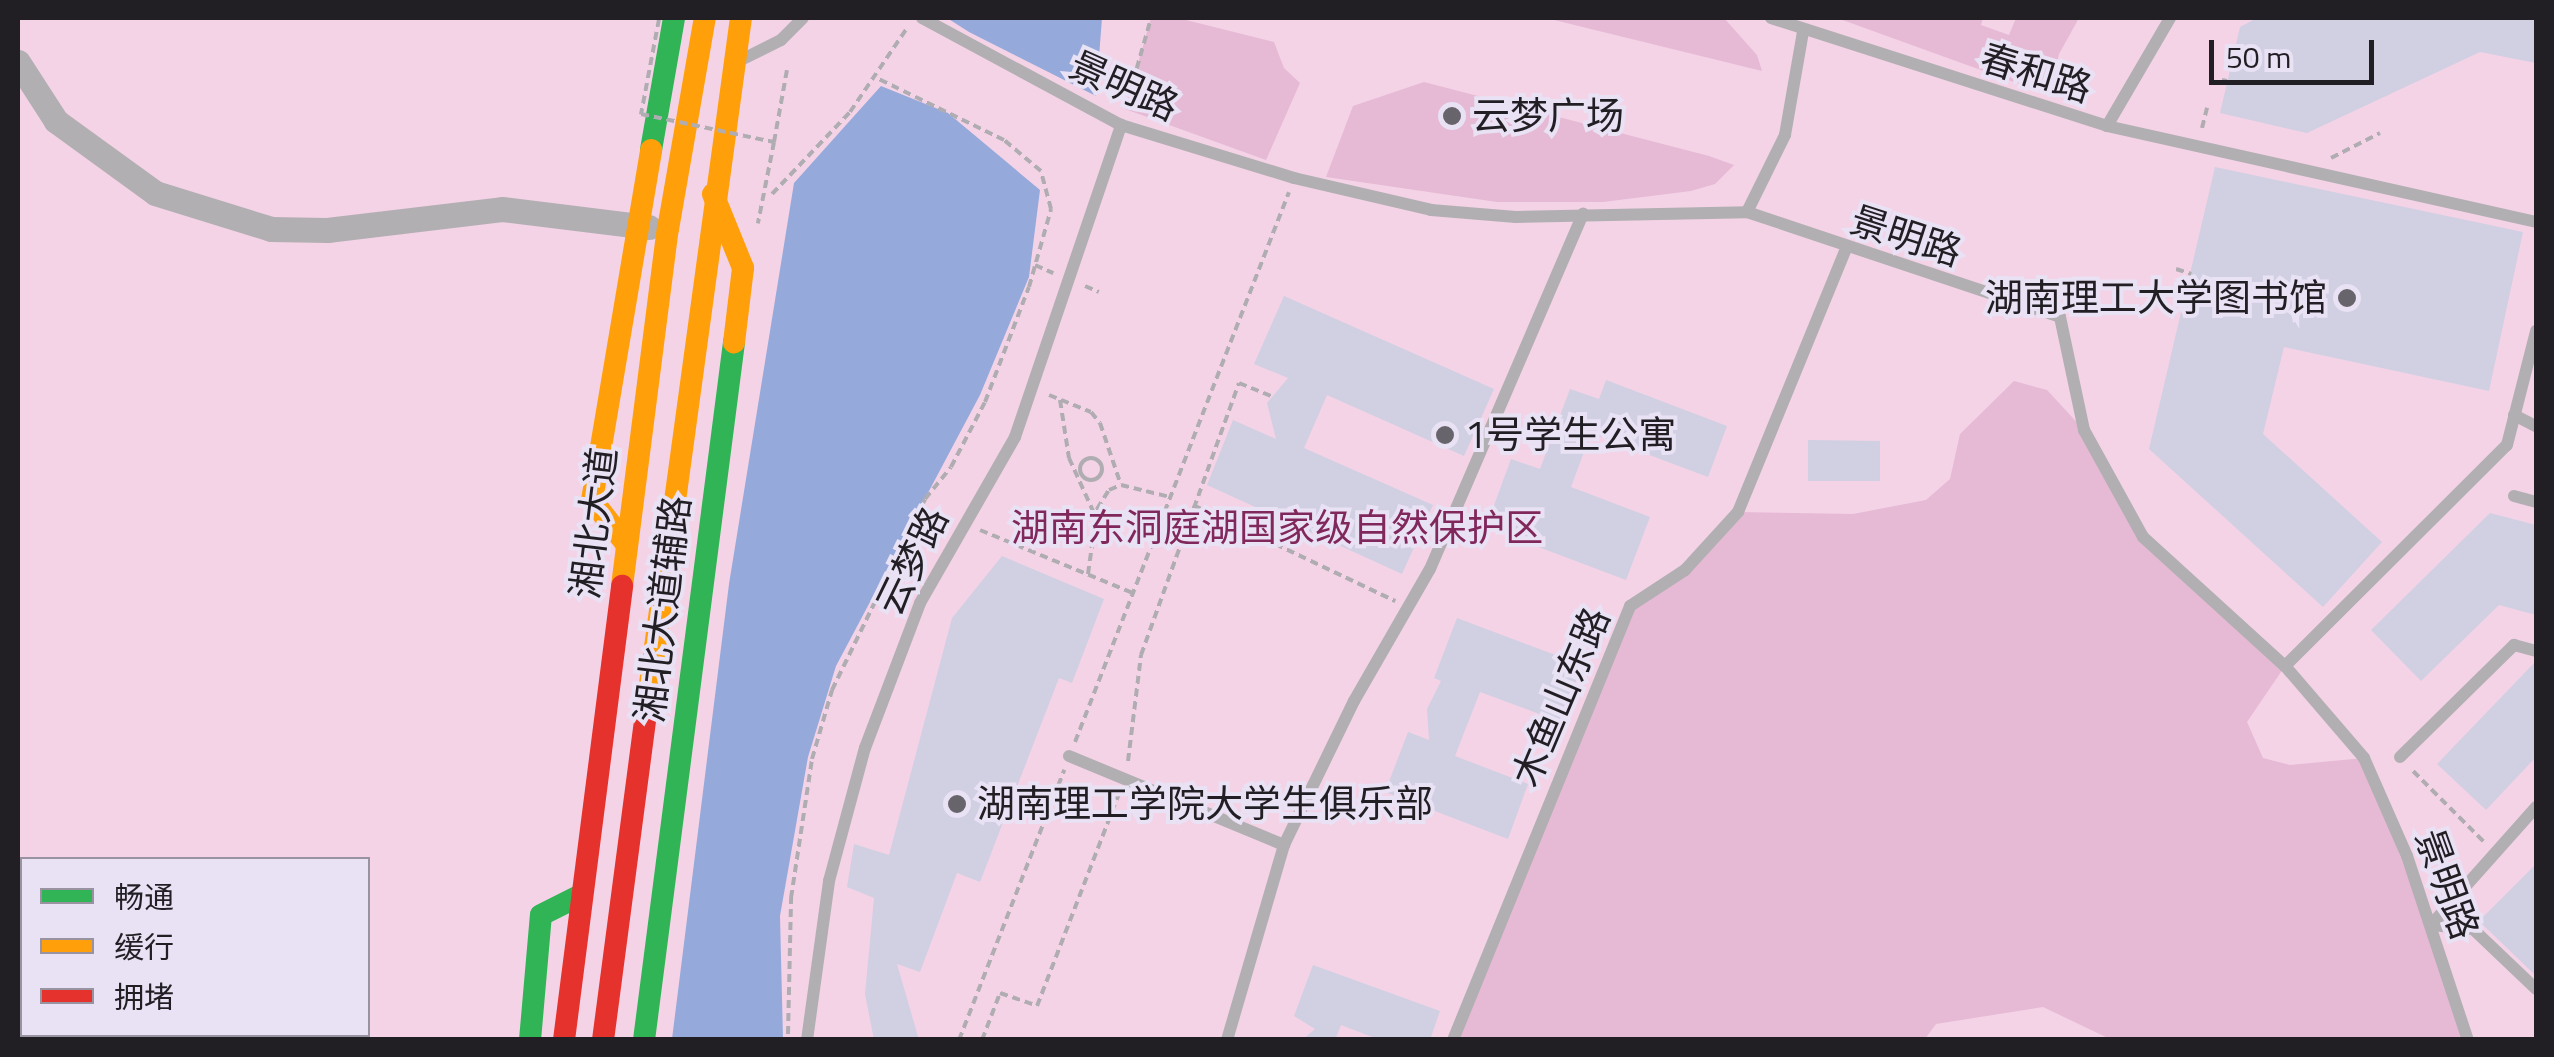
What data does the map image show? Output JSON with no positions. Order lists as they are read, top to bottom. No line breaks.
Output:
{"streets":{"main road":["湘北大道","湘北大道辅路"],"lane":["春和路","景明路","云梦路","木鱼山东路"]},"crossings":[["景明路","云梦路"],["景明路","木鱼山东路"],["湘北大道","湘北大道辅路"]],"parks":["湖南东洞庭湖国家级自然保护区"],"places":["云梦广场","湖南理工大学图书馆","1号学生公寓","湖南理工学院大学生俱乐部"],"legend":["畅通","缓行","拥堵"],"scale_bar":"50 m"}
